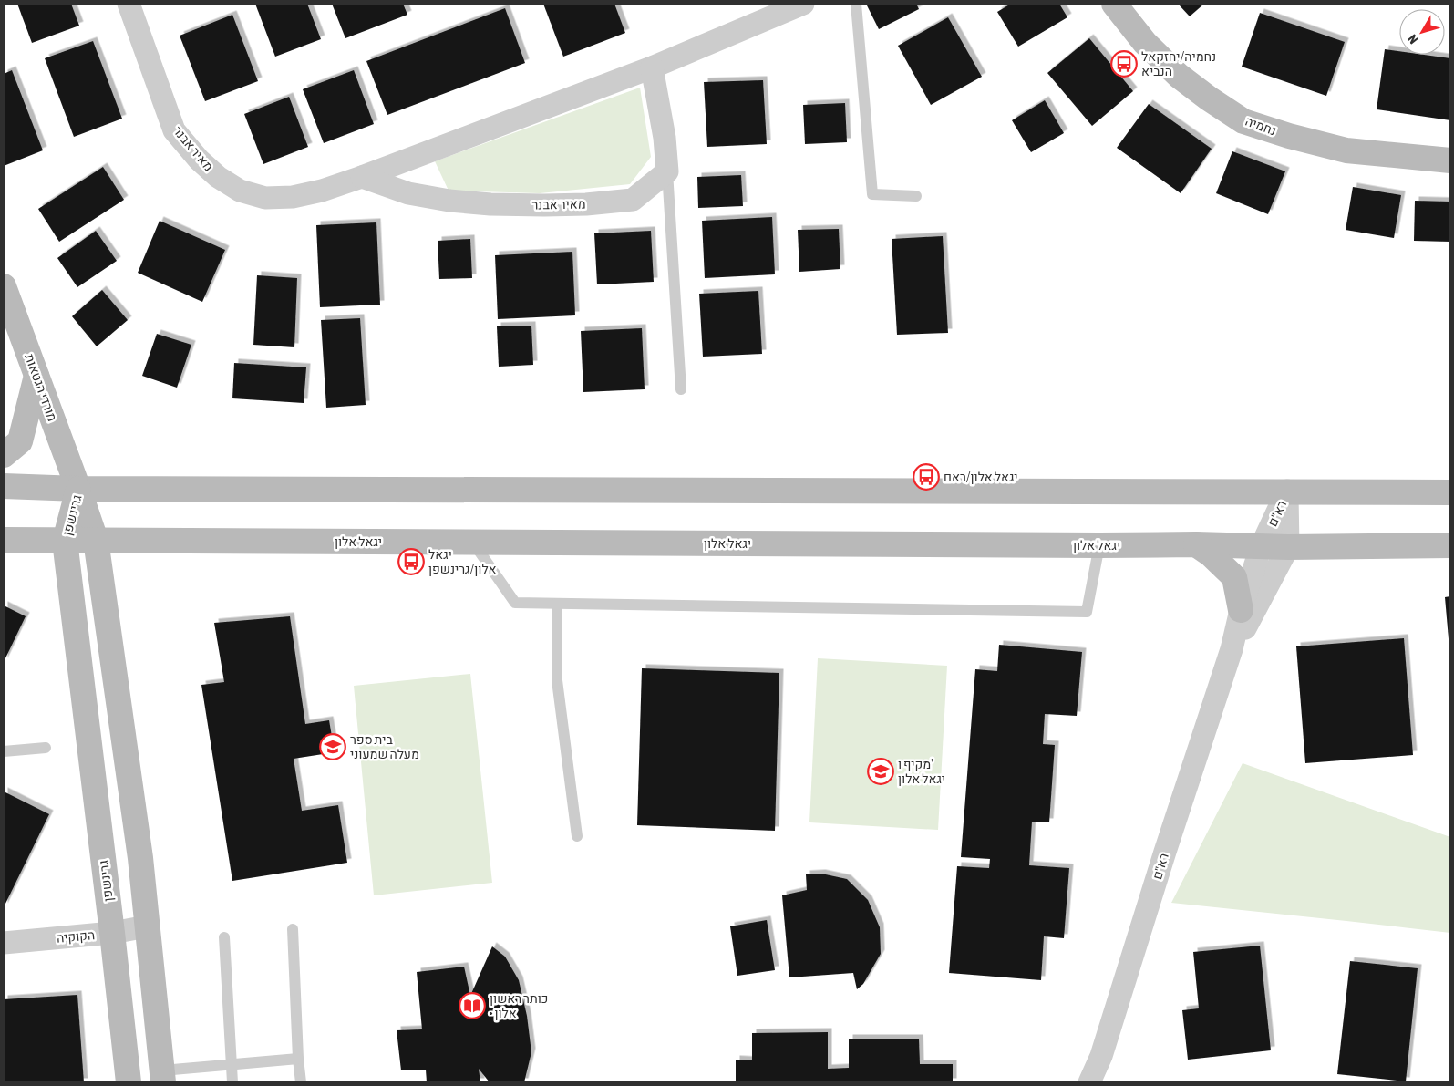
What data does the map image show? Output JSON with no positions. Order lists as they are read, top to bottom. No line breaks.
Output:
{"streets":{"main road":["נחמיה","מורדי הגטאות","גרינשפן","יגאל אלון"],"street":["מאיר אבנר","רא\"ם","הקוקיה"]},"crossings":[["מורדי הגטאות","גרינשפן"],["רא\"ם","יגאל אלון"],["גרינשפן","יגאל אלון"],["גרינשפן","הקוקיה"]],"places":{"bus stop":["נחמיה/יחזקאל הנביא","יגאל אלון/ראם","יגאל אלון/גרינשפן"],"school or university":["בית ספר מעלה שמעוני","מקיף ו' יגאל אלון"],"library":["כותר ראשון - אלון"]},"north":"bottom left"}
